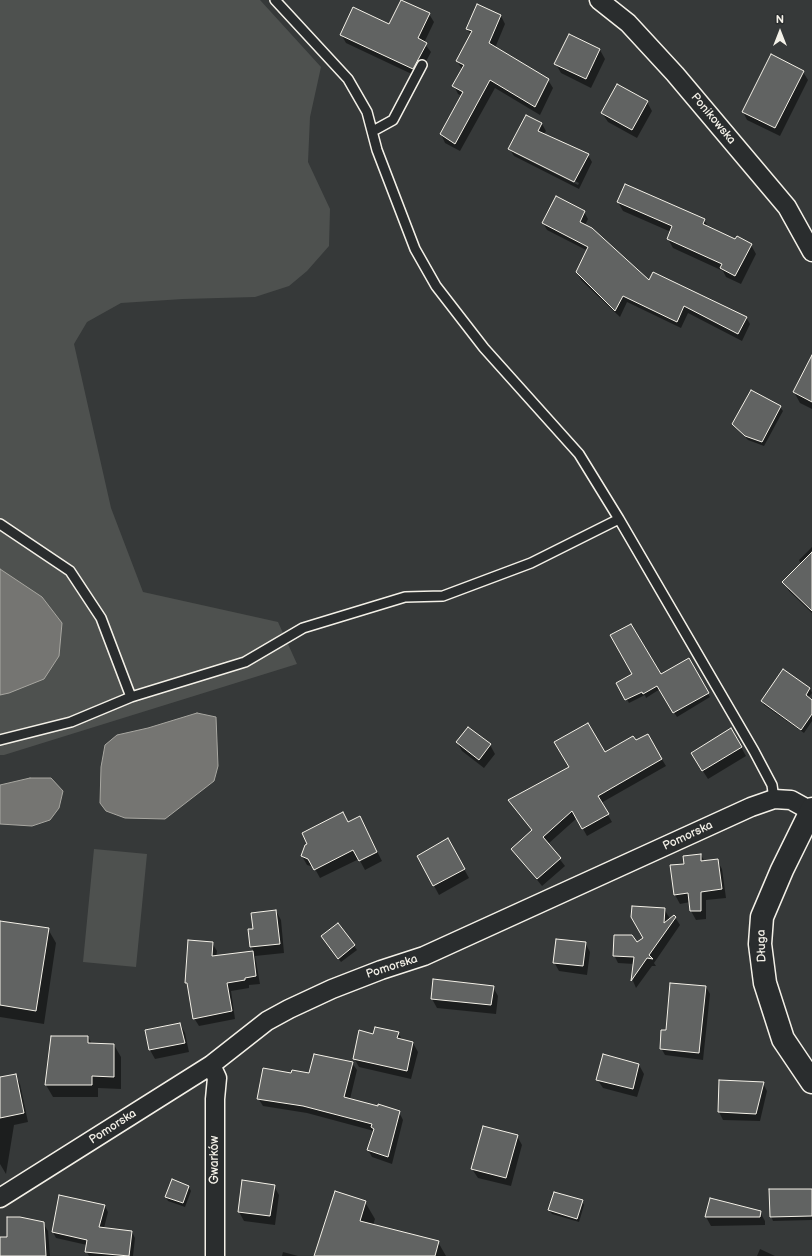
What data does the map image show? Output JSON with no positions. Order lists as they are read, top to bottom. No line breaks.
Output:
{"streets":{"street":["Ponikowska","Pomorska","Długa","Gwarków"]},"crossings":[["Pomorska","Długa"],["Pomorska","Gwarków"]],"north":"top"}
